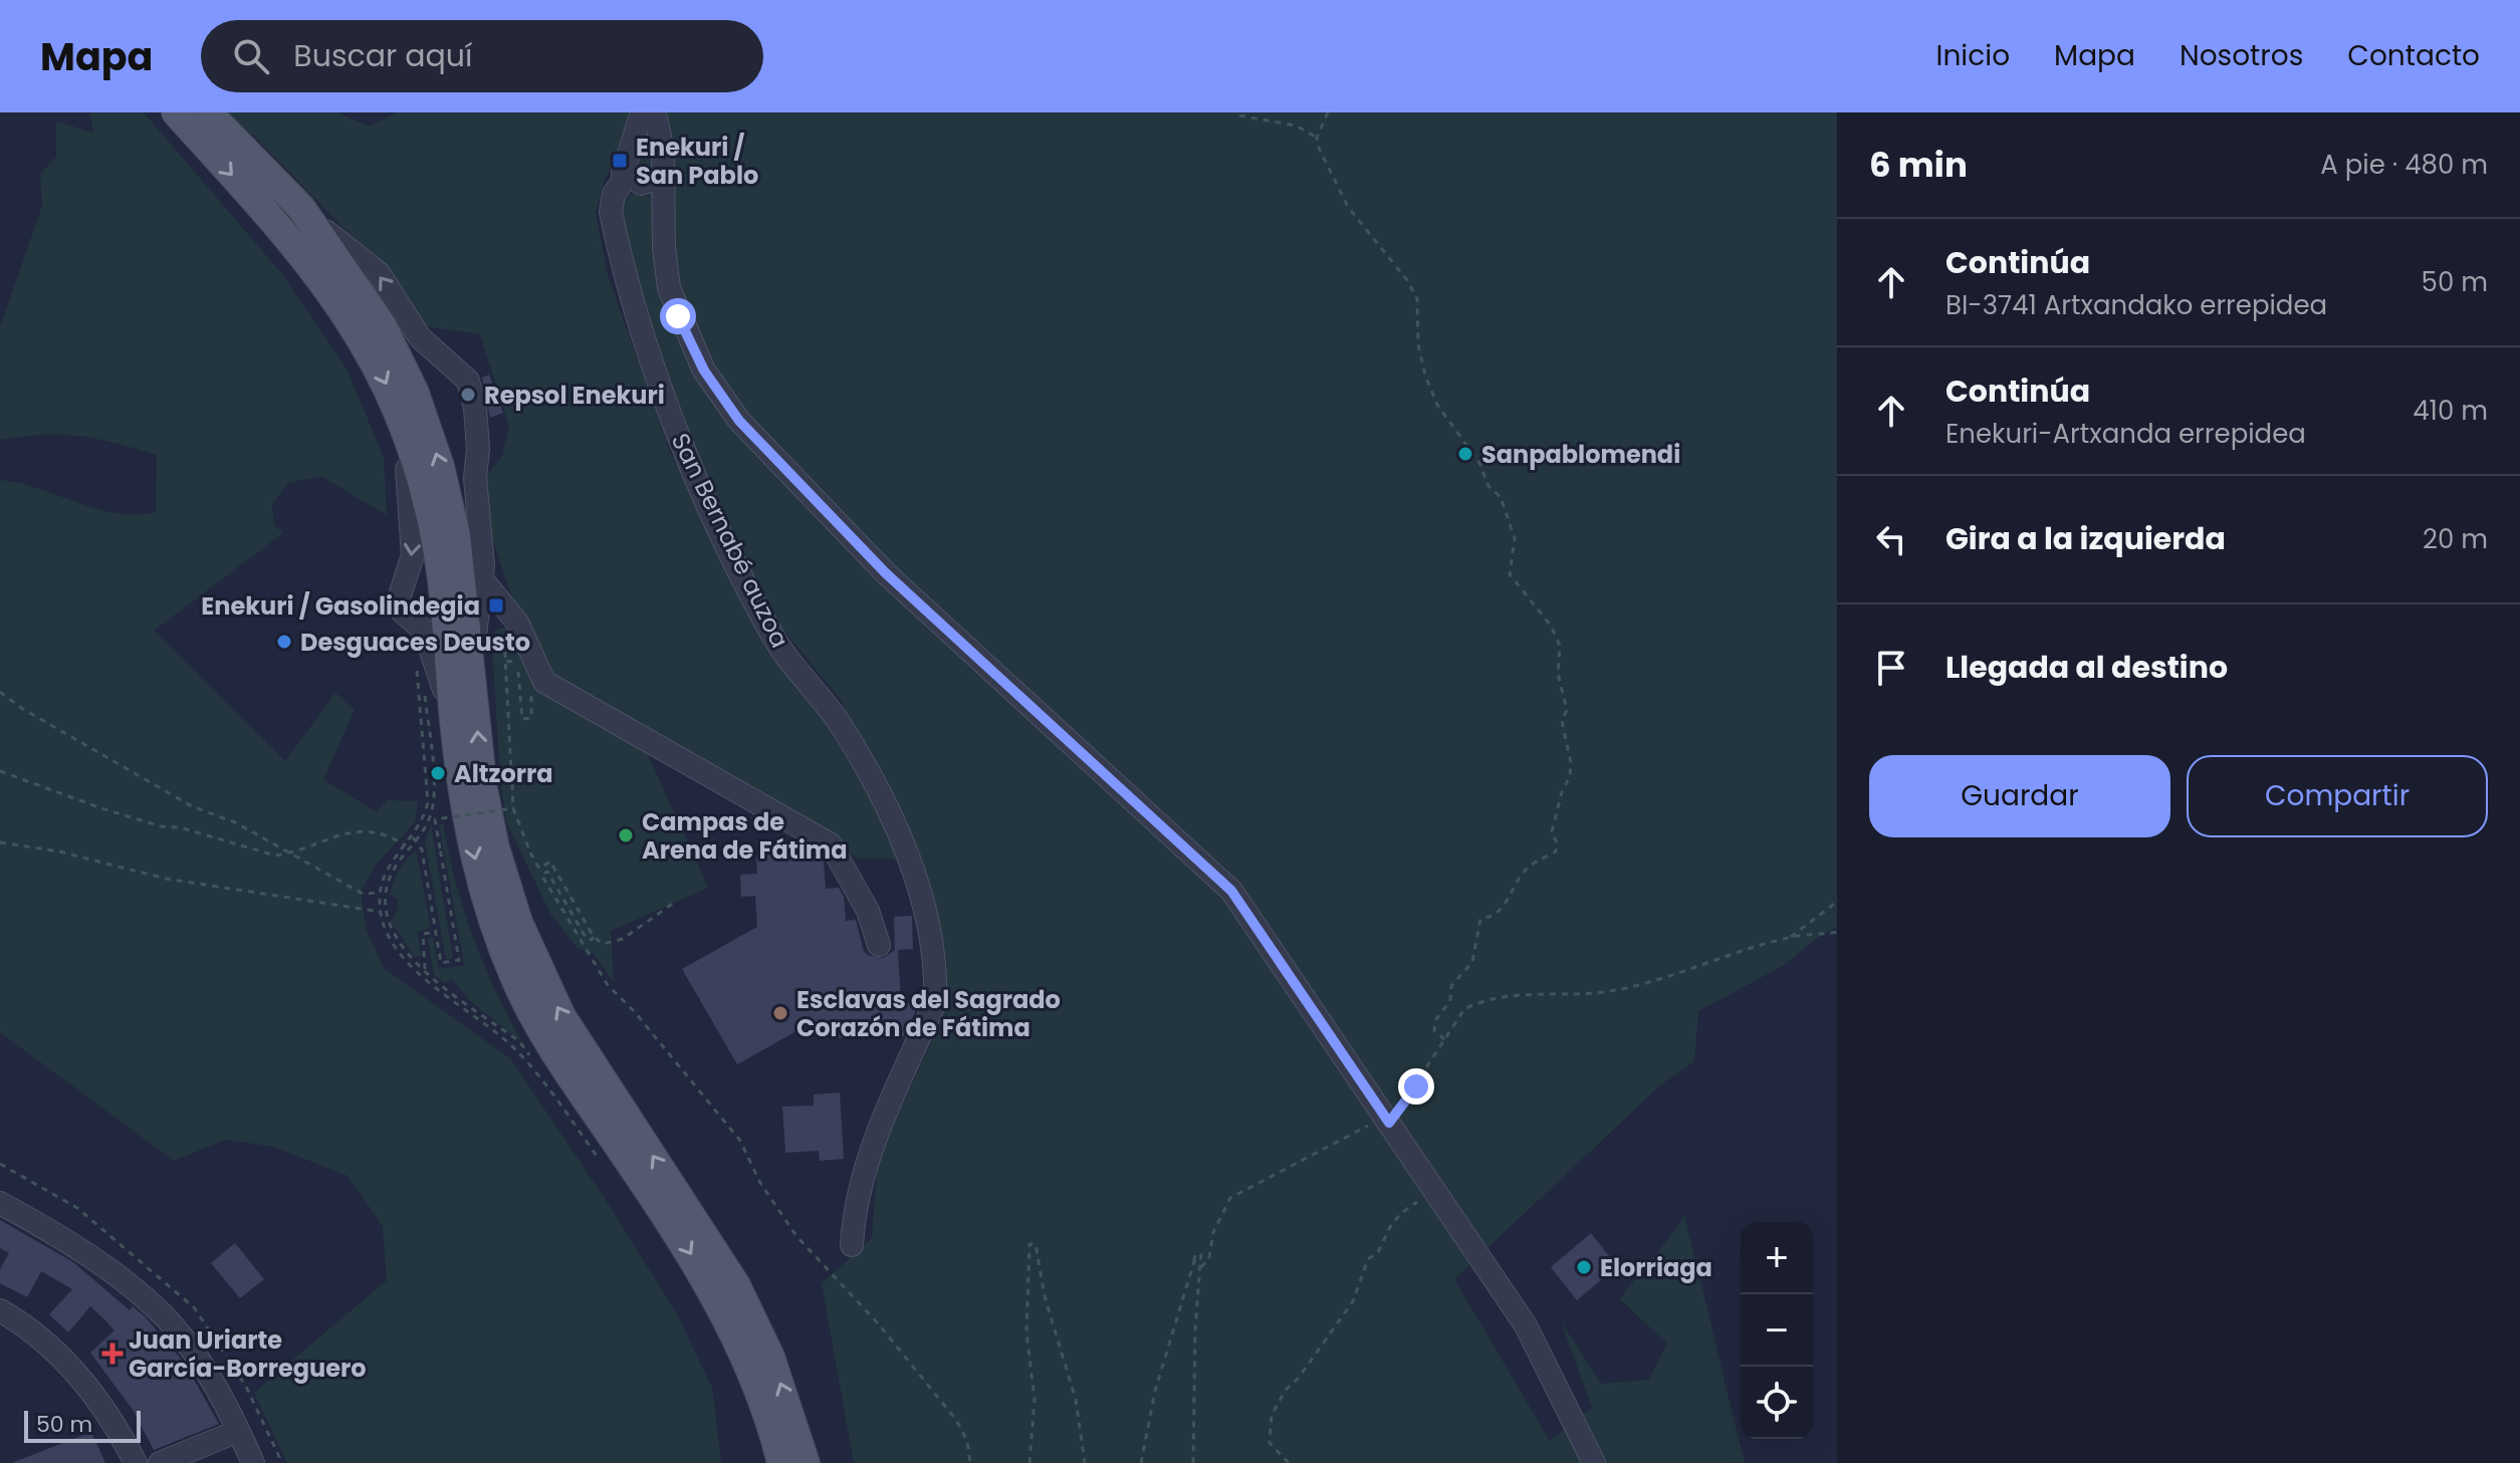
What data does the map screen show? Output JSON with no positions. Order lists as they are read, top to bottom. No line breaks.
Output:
{"streets":{"street":["San Bernabé auzoa"]},"places":{"transit":["Enekuri / San Pablo","Enekuri / Gasolindegia"],"other":["Repsol Enekuri","Sanpablomendi","Desguaces Deusto","Altzorra","Campas de Arena de Fátima","Esclavas del Sagrado Corazón de Fátima","Elorriaga"],"health":["Juan Uriarte García-Borreguero"]},"scale_bar":"50 m","page":{"header":"Mapa","search":"Buscar aquí","nav":["Inicio","Mapa","Nosotros","Contacto"],"heading":["6 min","A pie · 480 m"],"list":[["Continúa","BI-3741 Artxandako errepidea","50 m"],["Continúa","Enekuri-Artxanda errepidea","410 m"],["Gira a la izquierda","20 m"],"Llegada al destino"],"buttons":["Guardar","Compartir"],"map_buttons":["+","−"],"scale":"50 m"}}
